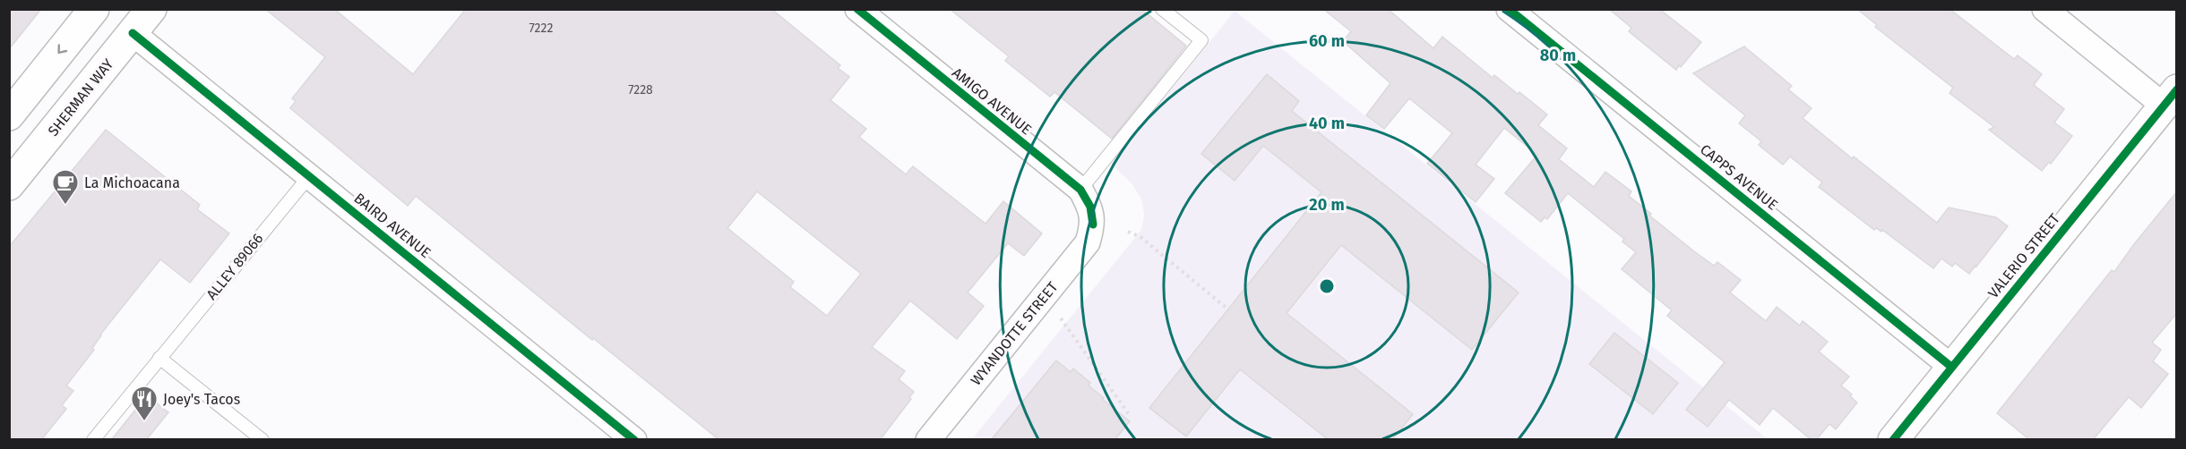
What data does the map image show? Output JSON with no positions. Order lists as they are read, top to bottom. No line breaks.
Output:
{"streets":{"street":["SHERMAN WAY","AMIGO AVENUE","CAPPS AVENUE","BAIRD AVENUE","VALERIO STREET","WYANDOTTE STREET"],"lane":["ALLEY 89066"]},"crossings":[["SHERMAN WAY","BAIRD AVENUE"],["AMIGO AVENUE","WYANDOTTE STREET"],["CAPPS AVENUE","VALERIO STREET"],["BAIRD AVENUE","ALLEY 89066"]],"places":{"cafe":["La Michoacana"],"restaurant":["Joey's Tacos"]},"house_numbers":["7222","7228"],"rings":["60 m","80 m","40 m","20 m"]}
